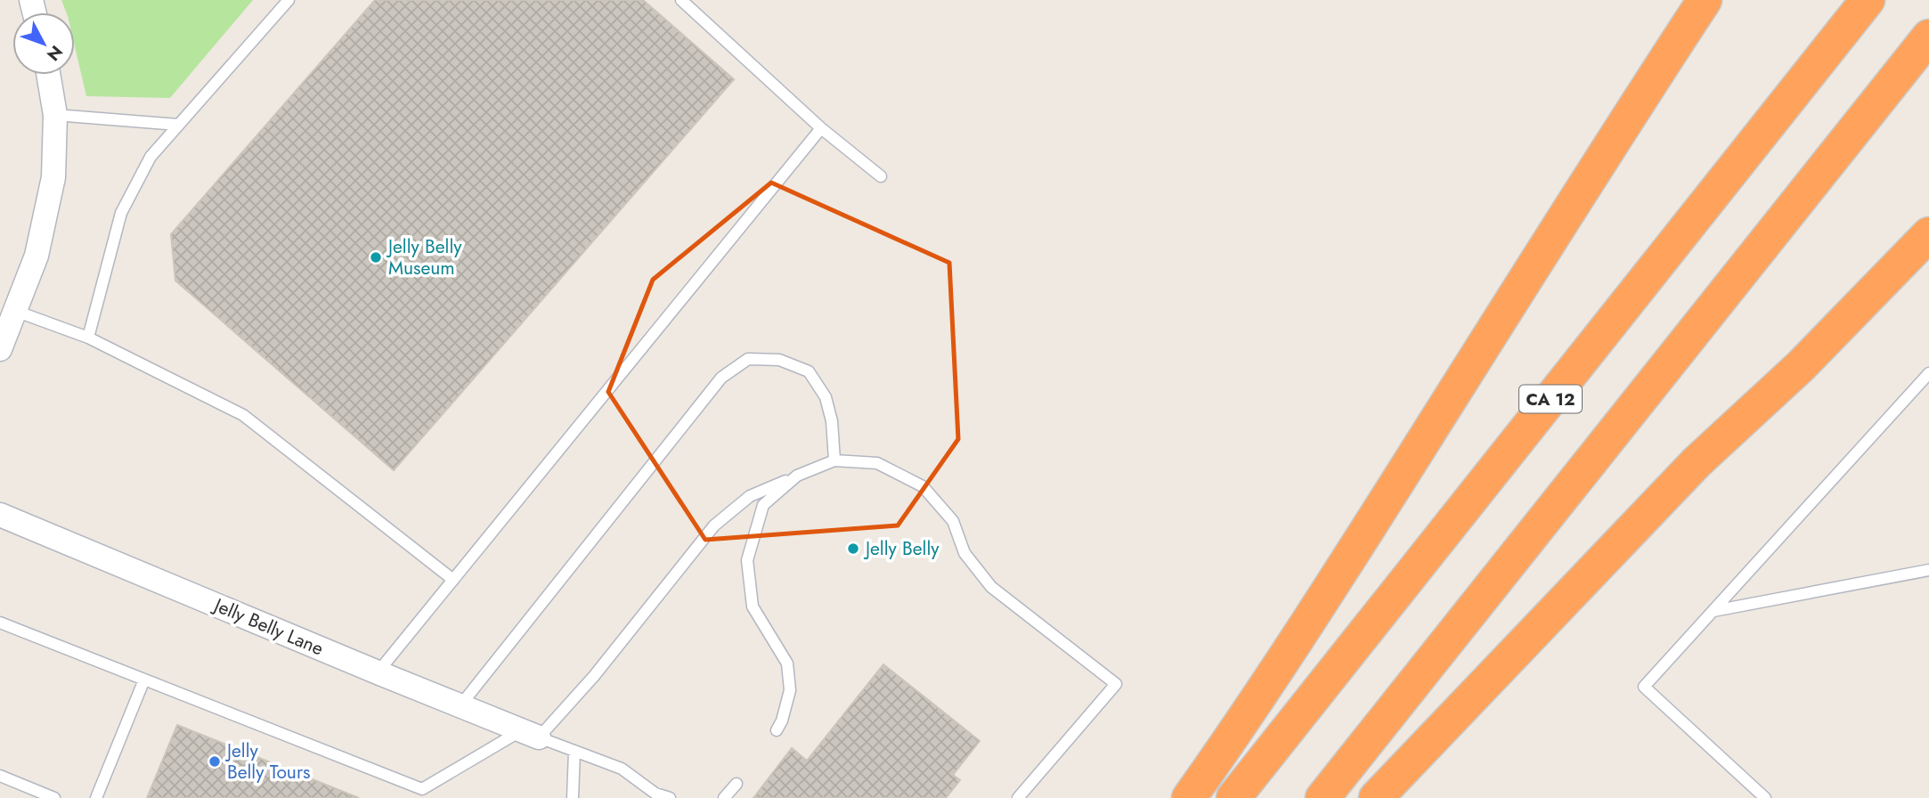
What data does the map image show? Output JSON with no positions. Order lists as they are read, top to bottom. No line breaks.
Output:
{"streets":{"highway":["CA 12"],"street":["Jelly Belly Lane"]},"places":["Jelly Belly Museum","Jelly Belly","Jelly Belly Tours"],"north":"bottom right"}
